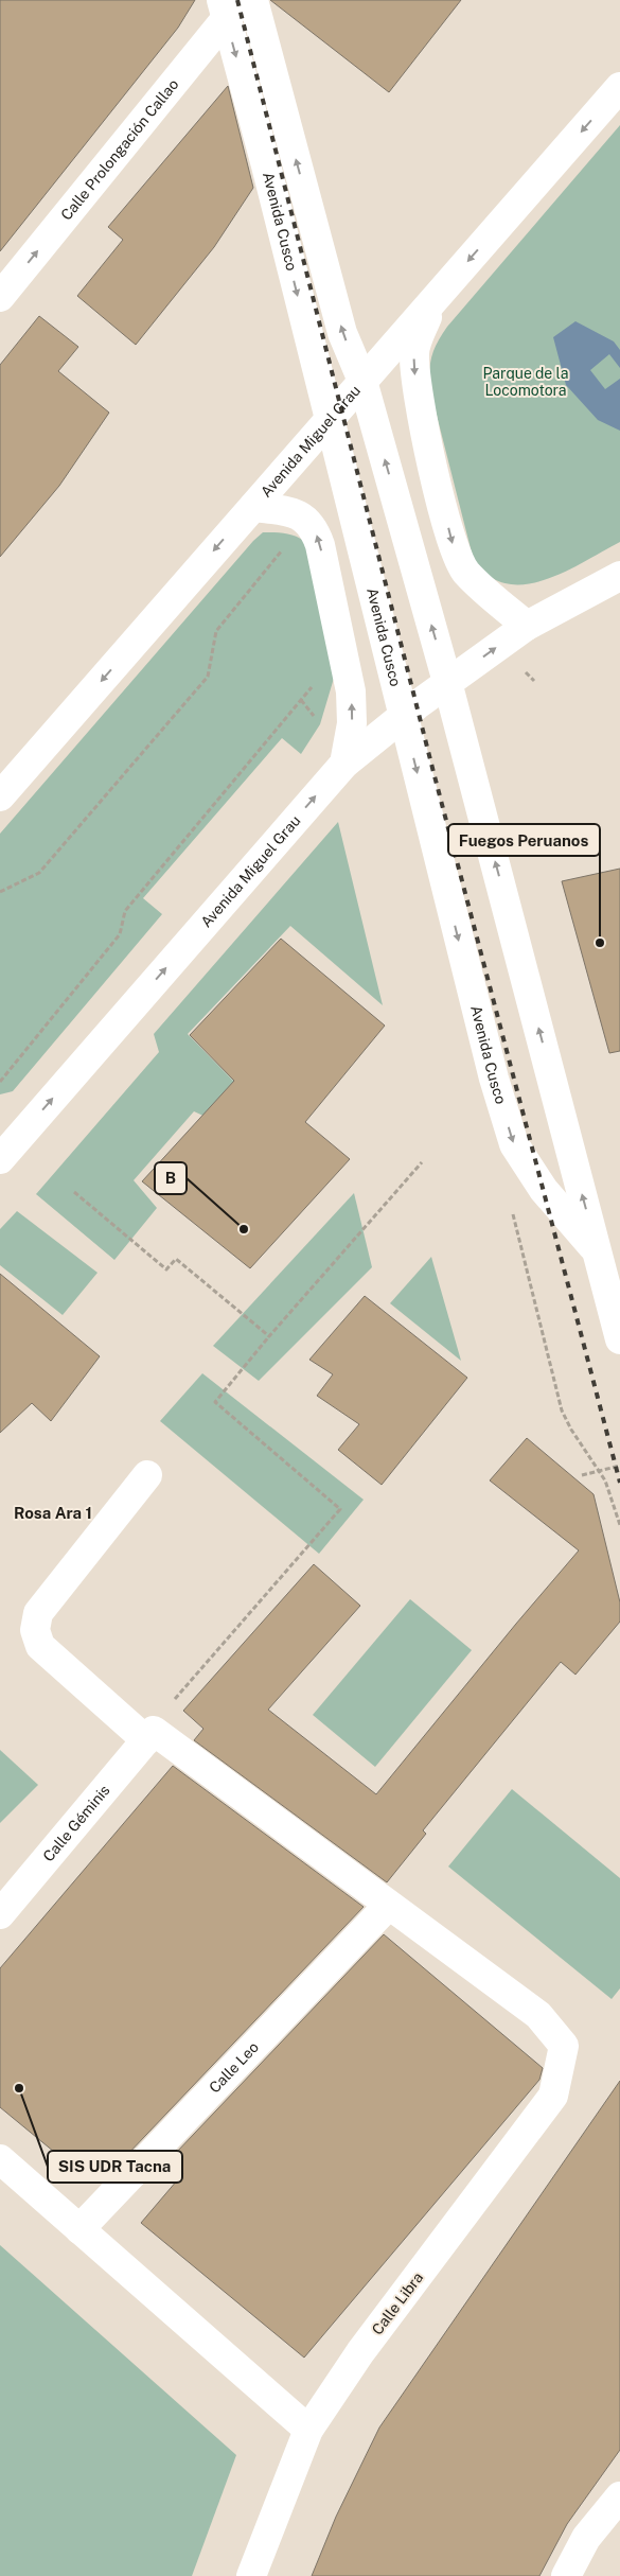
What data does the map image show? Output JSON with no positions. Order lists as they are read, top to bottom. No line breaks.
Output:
{"streets":{"main road":["Calle Prolongación Callao","Avenida Cusco","Avenida Miguel Grau","Calle Géminis","Calle Leo","Calle Libra"]},"crossings":[["Calle Prolongación Callao","Avenida Cusco"],["Avenida Cusco","Avenida Miguel Grau"],["Calle Leo","Calle Libra"]],"one_way":["Calle Prolongación Callao"],"districts":["Rosa Ara 1"],"parks":["Parque de la Locomotora"],"places":["Fuegos Peruanos","B","SIS UDR Tacna"]}
